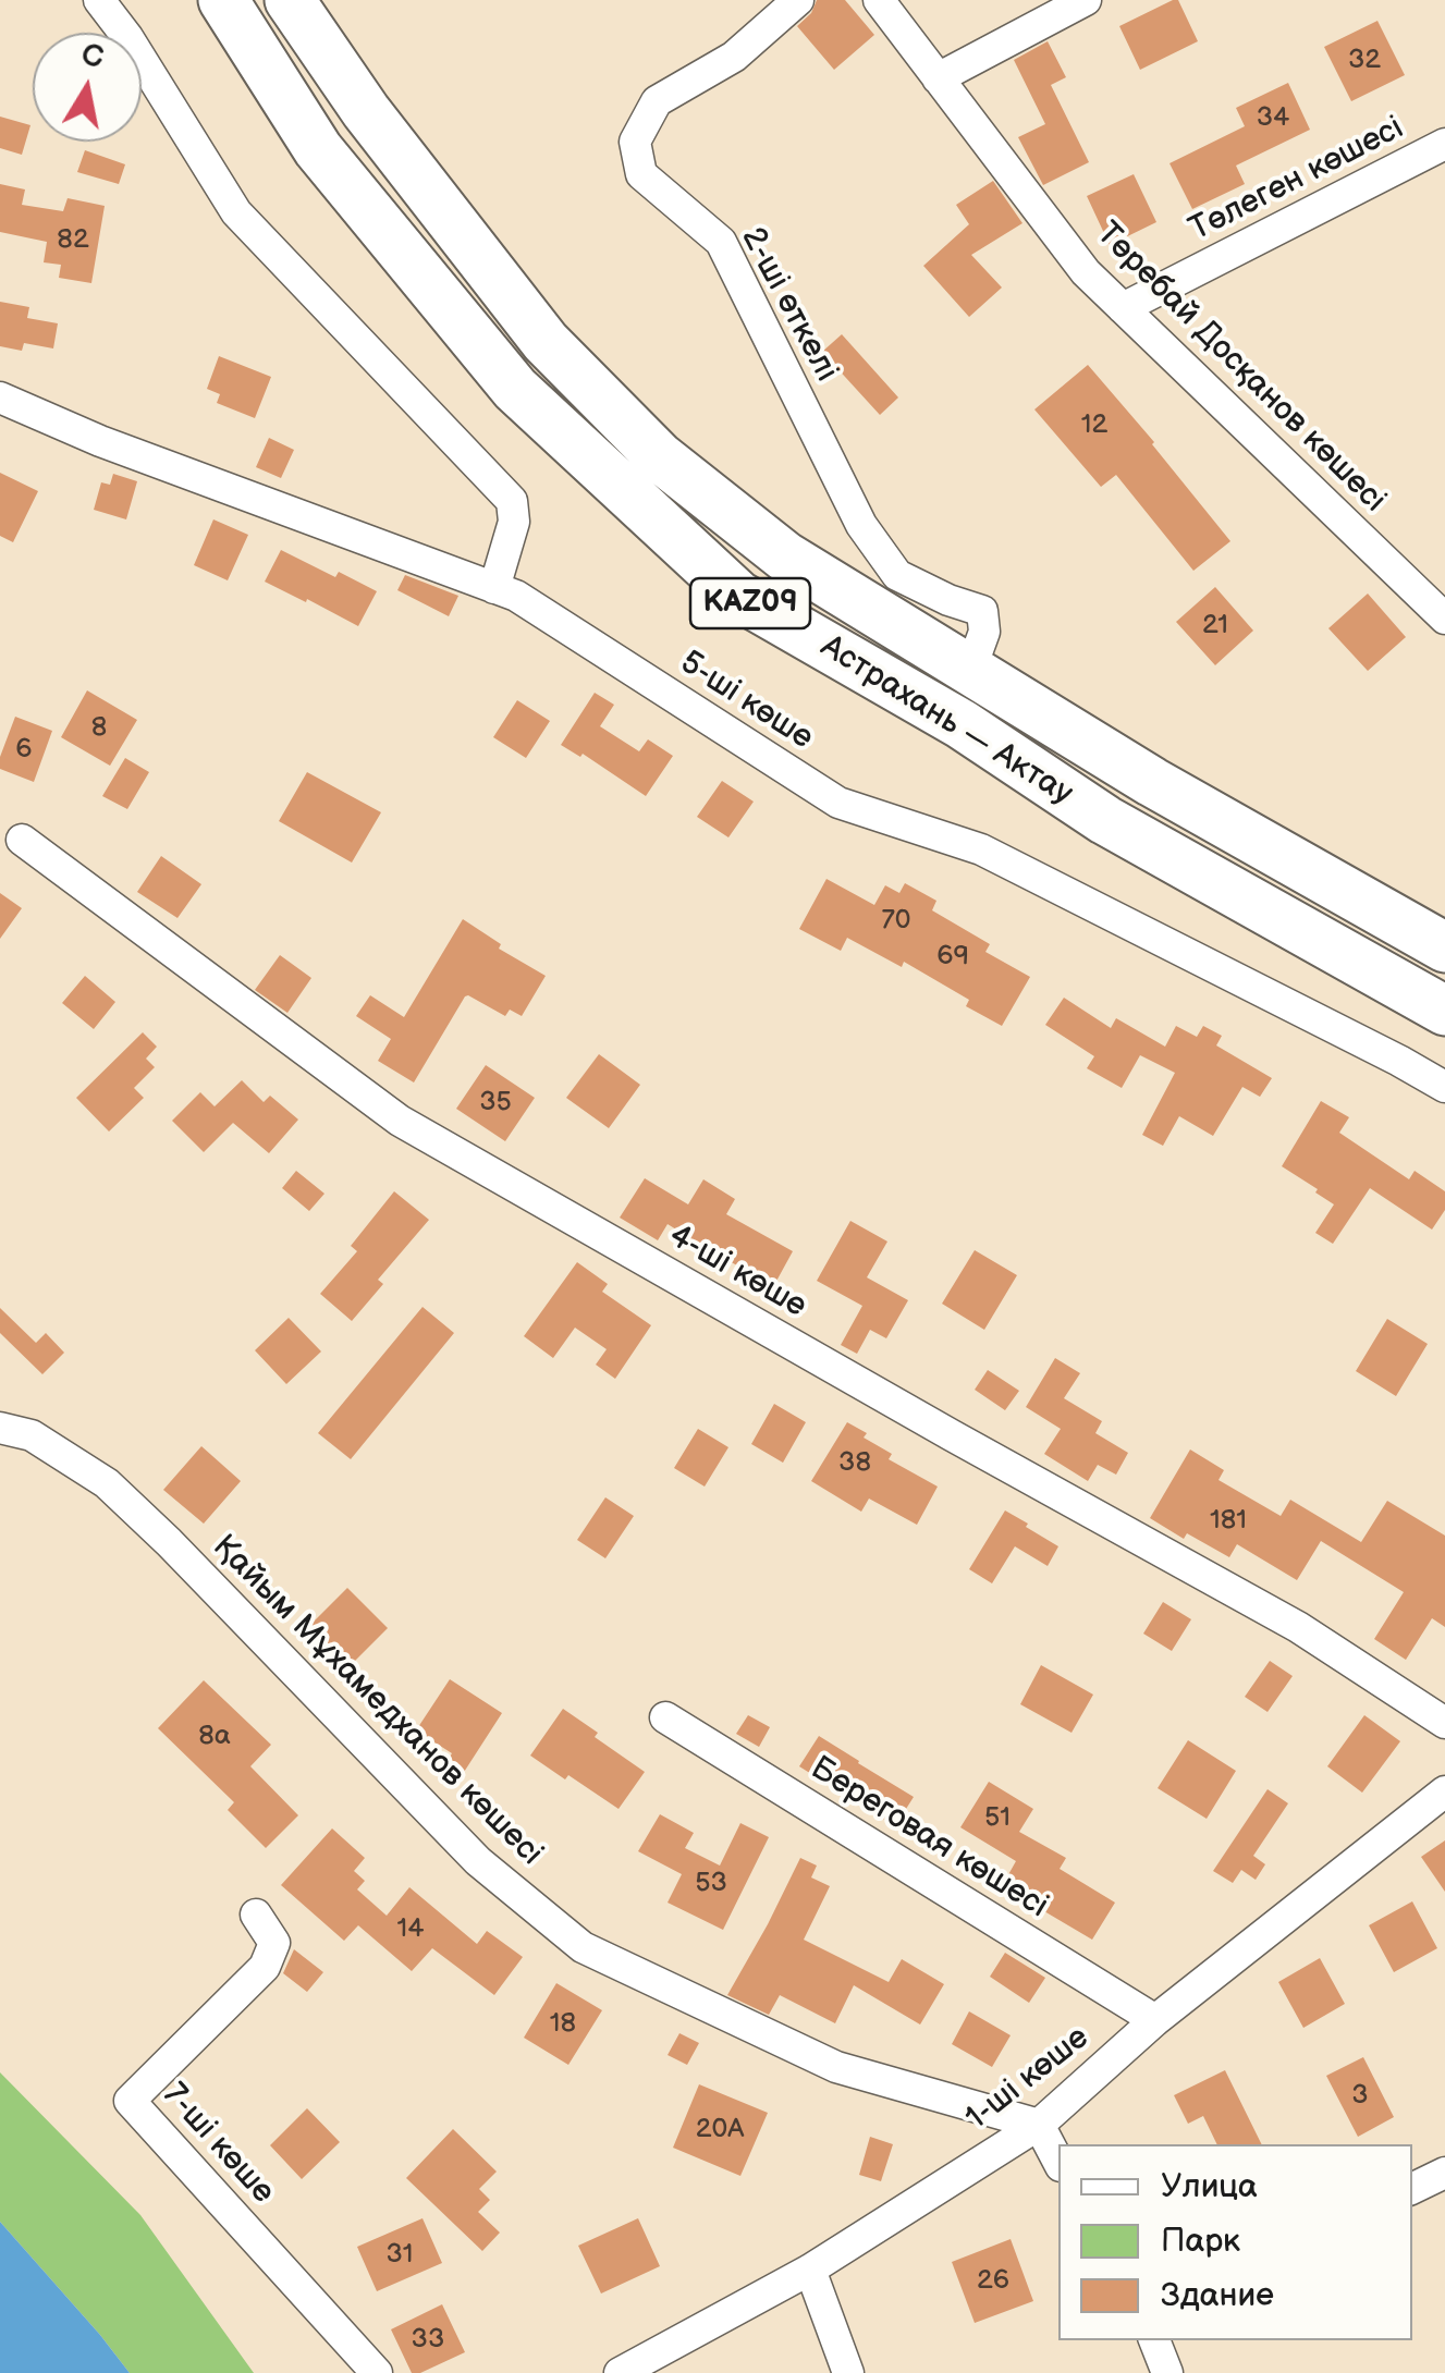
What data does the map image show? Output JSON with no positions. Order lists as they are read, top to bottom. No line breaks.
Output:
{"streets":{"highway":["KAZ09","Астрахань — Актау"],"street":["Төлеген көшесі","2-ші өткелі","Төребай Досқанов көшесі","5-шi көше","4-шi көше","Қайым Мұхамедханов көшесi","Береговая көшесі","1-ші көше","7-шi көше"]},"crossings":[["Төлеген көшесі","Төребай Досқанов көшесі"],["2-ші өткелі","Астрахань — Актау"],["Қайым Мұхамедханов көшесi","1-ші көше"],["Береговая көшесі","1-ші көше"]],"house_numbers":["32","34","82","12","21","8","6","70","69","35","38","181","8а","51","53","14","18","3","20А","31","26","33"],"legend":["Улица","Парк","Здание"],"north":"top"}
